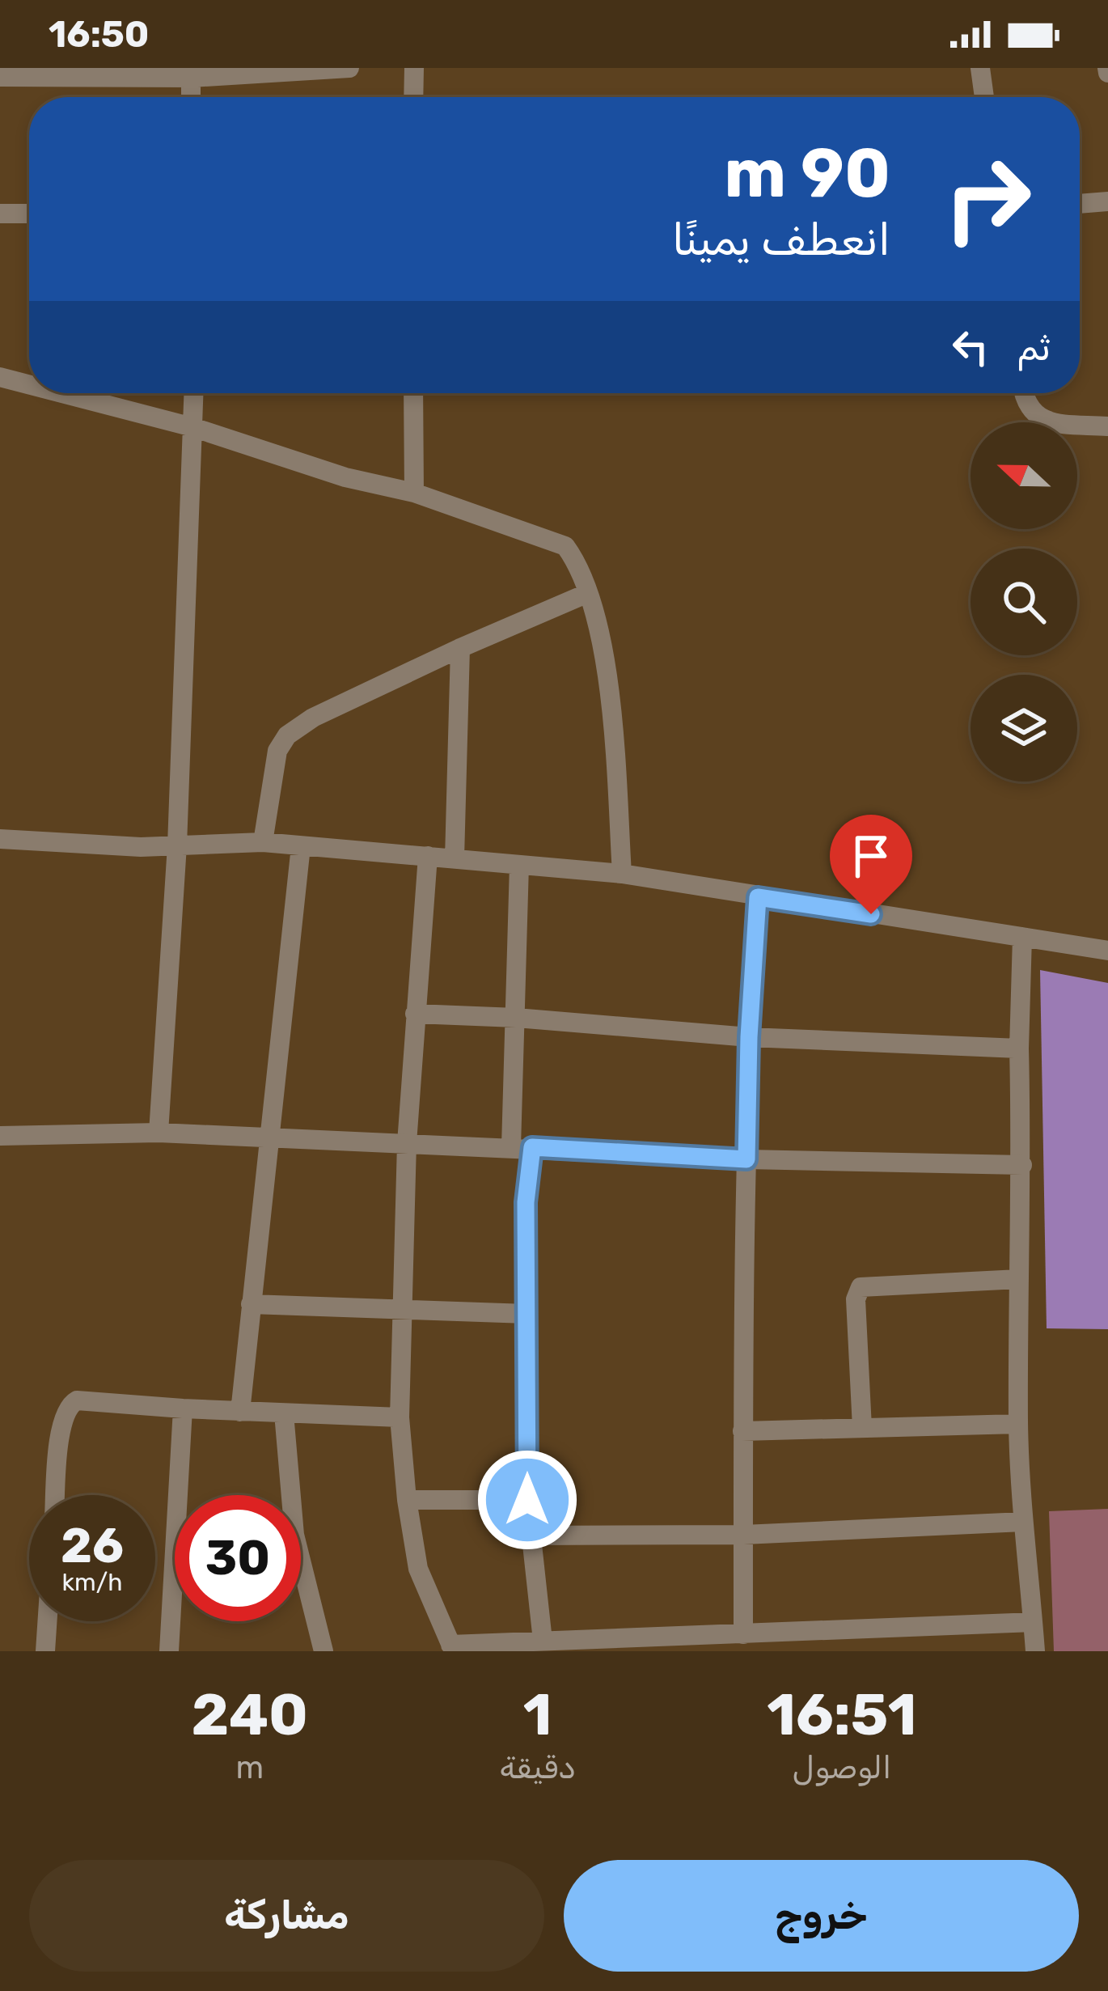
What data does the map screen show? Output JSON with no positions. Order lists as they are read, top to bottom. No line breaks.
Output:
{"north":"left","page":{"status":"16:50","turn":["90 m","انعطف يمينًا"],"then":"ثم","speed":"26 km/h","limit":"30","eta":["16:51","الوصول","1","دقيقة","240","m"],"buttons":["خروج","مشاركة"]}}
